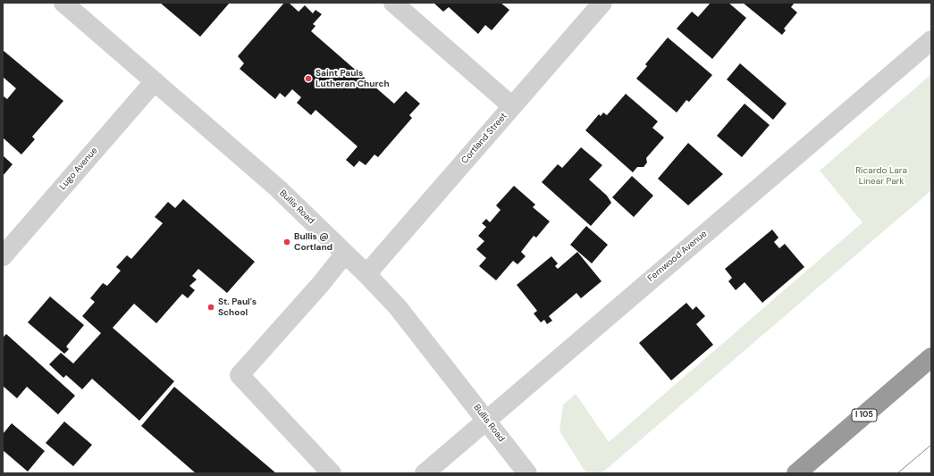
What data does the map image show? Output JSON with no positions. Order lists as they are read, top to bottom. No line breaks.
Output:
{"streets":{"highway":["I 105"],"street":["Cortland Street","Lugo Avenue","Bullis Road","Fernwood Avenue"]},"crossings":[["Cortland Street","Bullis Road"],["Lugo Avenue","Bullis Road"],["Bullis Road","Fernwood Avenue"]],"parks":["Ricardo Lara Linear Park"],"places":["Saint Pauls Lutheran Church","Bullis @ Cortland","St. Paul's School"]}
